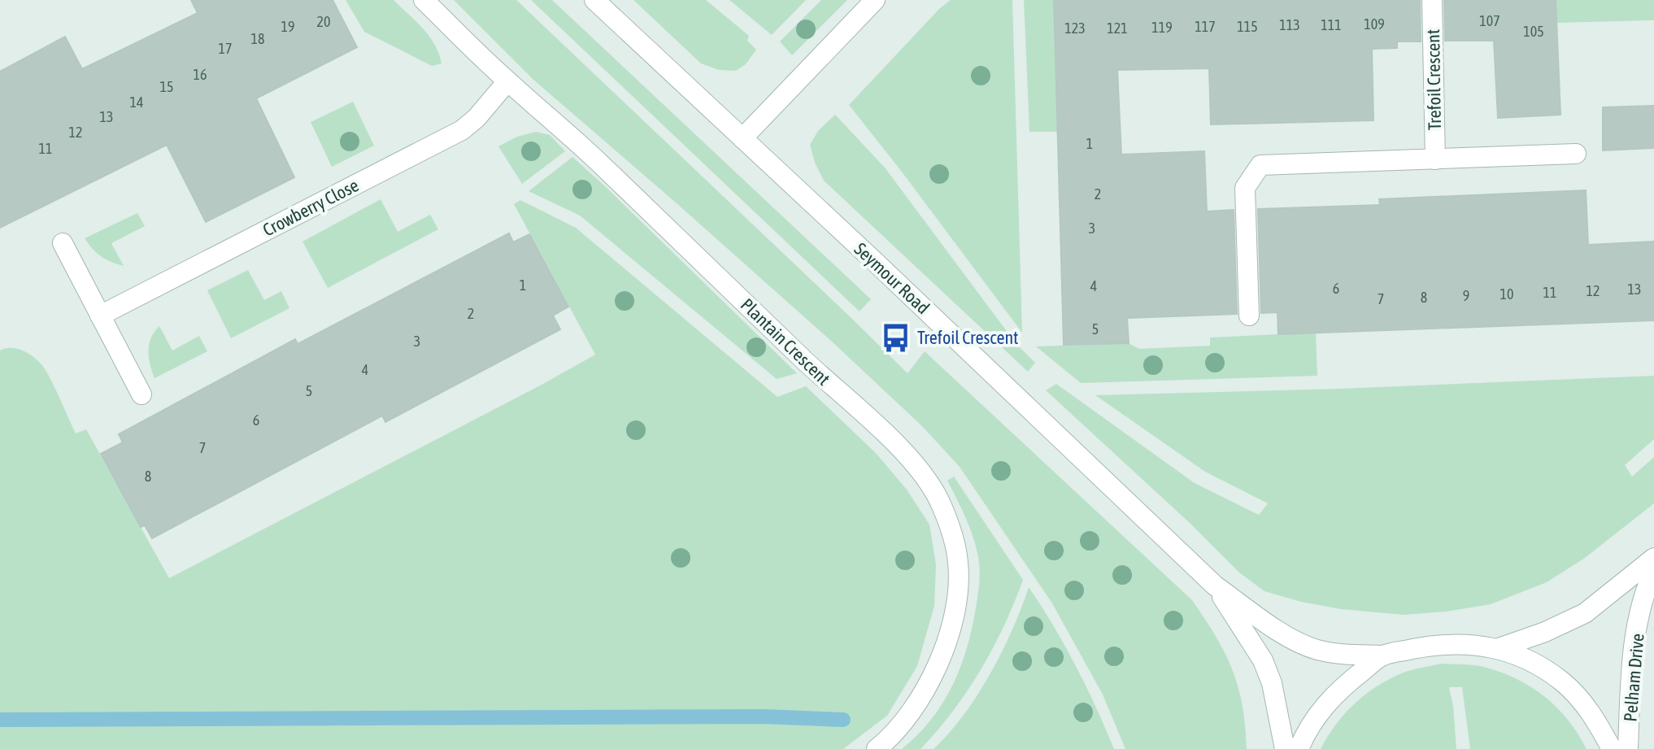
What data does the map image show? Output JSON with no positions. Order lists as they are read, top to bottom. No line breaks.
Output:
{"streets":{"street":["Trefoil Crescent","Crowberry Close","Seymour Road","Plantain Crescent","Pelham Drive"]},"crossings":[["Crowberry Close","Plantain Crescent"]],"places":{"bus stop":["Trefoil Crescent"]},"house_numbers":["107","20","109","113","111","19","117","115","119","123","121","105","18","17","16","15","14","13","12","1","11","2","3","1","4","6","13","12","11","10","9","8","7","2","5","3","4","5","6","7","8"]}
